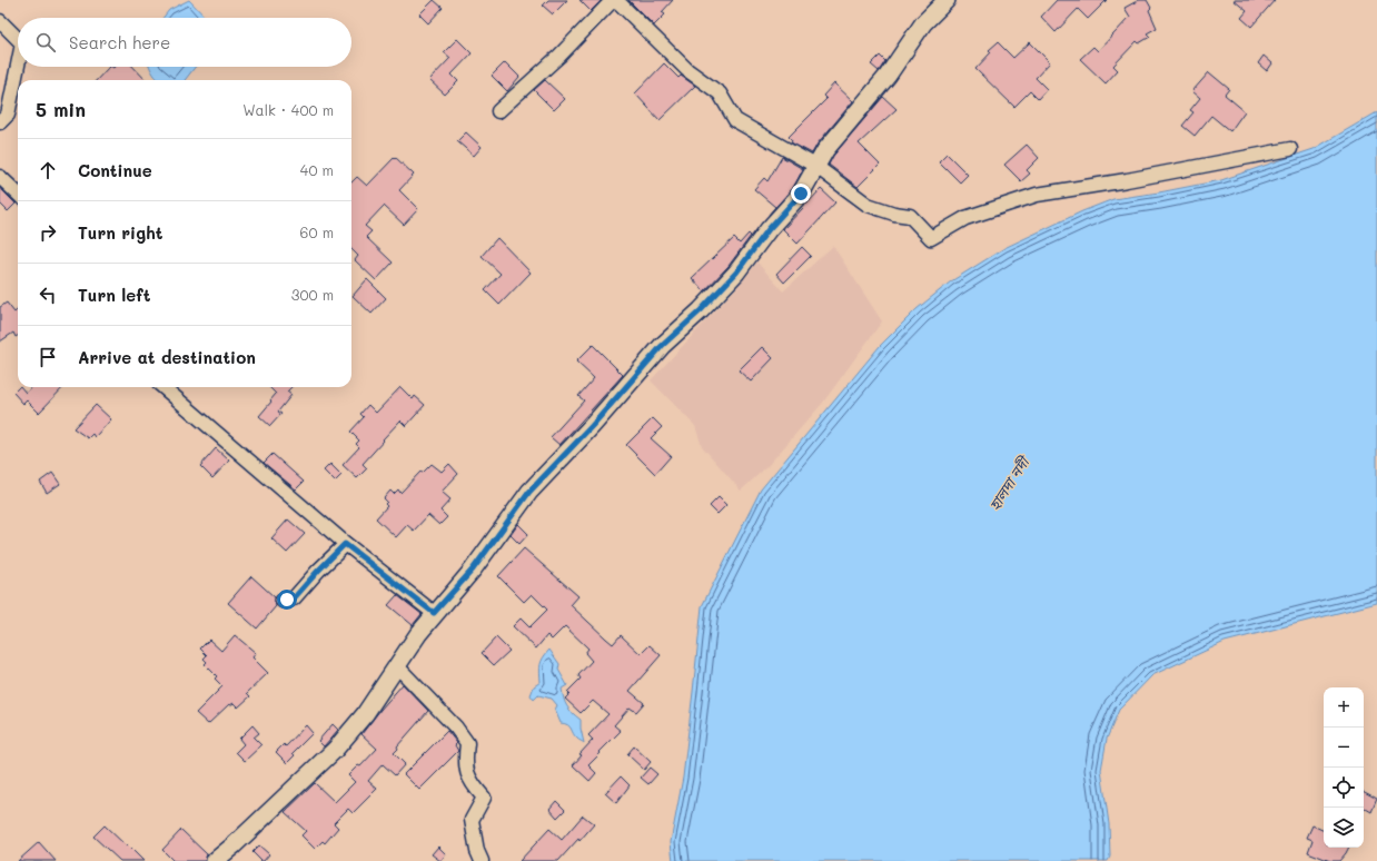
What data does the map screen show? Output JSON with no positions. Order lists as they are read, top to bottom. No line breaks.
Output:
{"water":["হালদা নদী"],"page":{"search":"Search here","heading":["5 min","Walk · 400 m"],"list":[["Continue","40 m"],["Turn right","60 m"],["Turn left","300 m"],"Arrive at destination"],"map_buttons":["+","−"]}}
